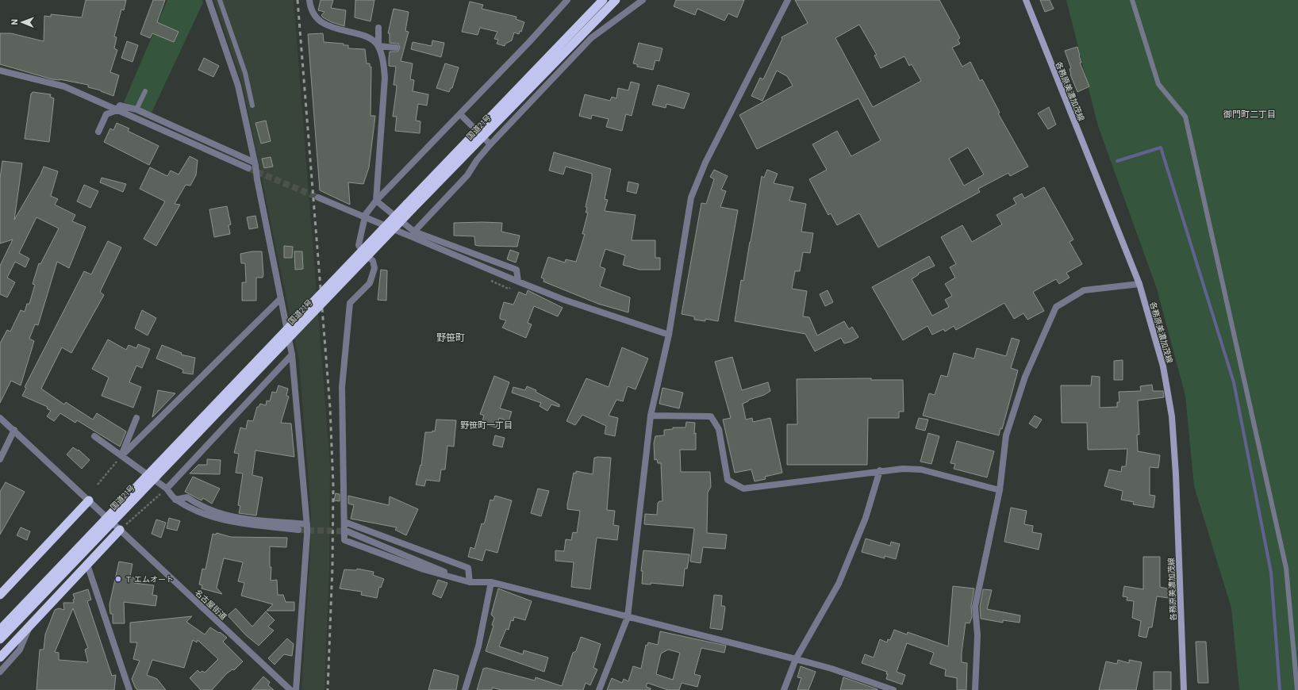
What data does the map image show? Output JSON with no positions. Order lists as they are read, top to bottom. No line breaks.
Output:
{"streets":{"highway":["国道21号"],"main road":["各務原美濃加茂線"],"street":["名古屋街道"]},"districts":["御門町二丁目","野笹町","野笹町一丁目"],"places":["Ｔ エムオート"],"north":"left"}
